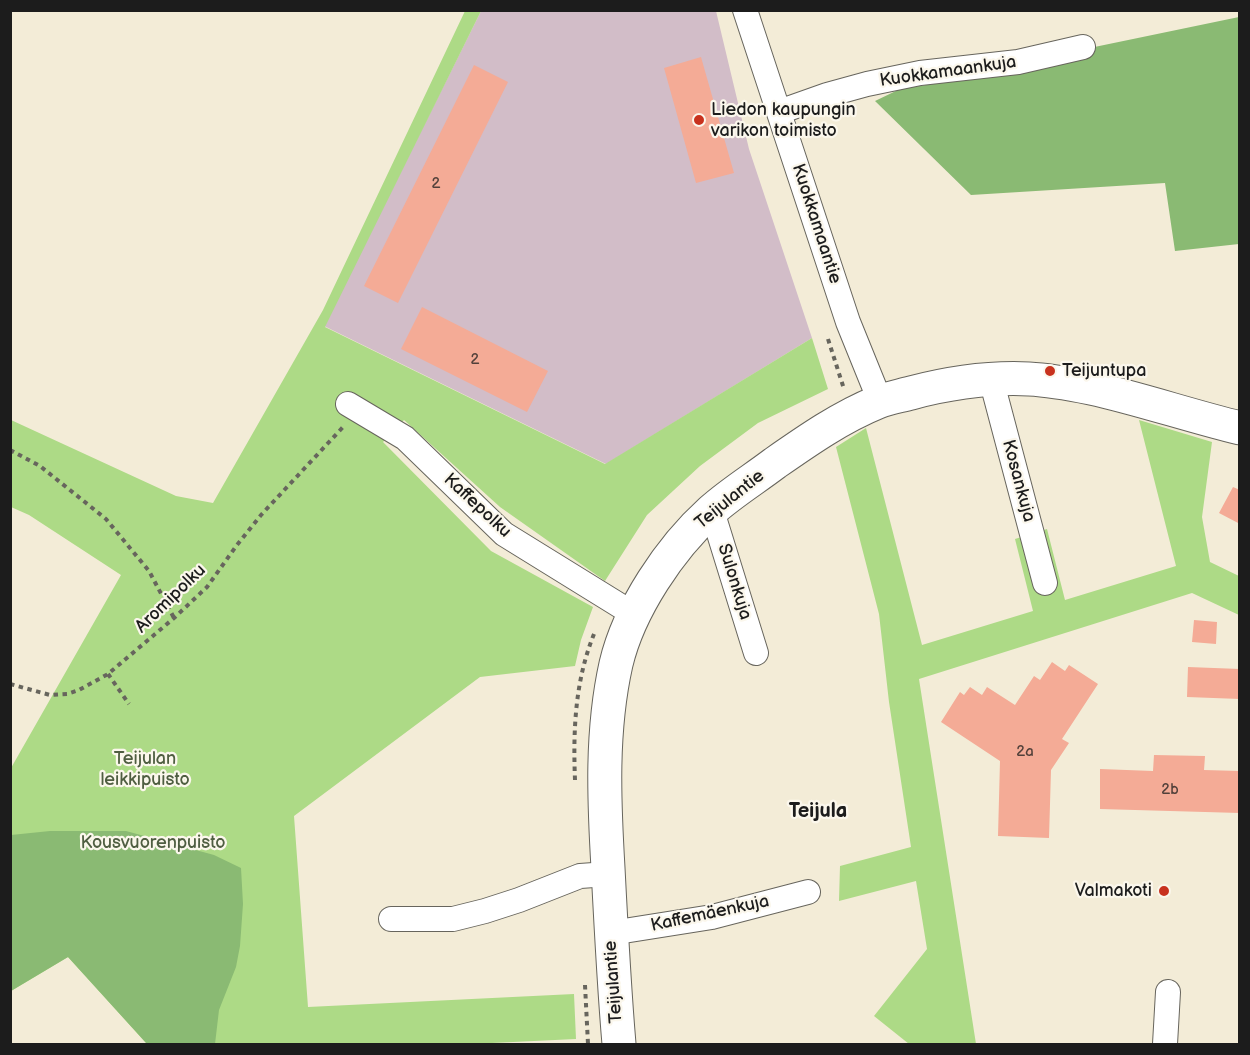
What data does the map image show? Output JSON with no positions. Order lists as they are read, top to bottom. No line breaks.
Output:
{"streets":{"street":["Kuokkamaankuja","Kuokkamaantie","Kosankuja","Teijulantie","Kaffepolku","Sulonkuja","Kaffemäenkuja"],"path":["Aromipolku"]},"crossings":[["Kuokkamaankuja","Kuokkamaantie"],["Kuokkamaantie","Teijulantie"],["Kosankuja","Teijulantie"],["Teijulantie","Kaffepolku"],["Teijulantie","Sulonkuja"],["Teijulantie","Kaffemäenkuja"],["Kaffepolku","Aromipolku"]],"districts":["Teijula"],"parks":["Teijulan leikkipuisto","Kousvuorenpuisto"],"places":["Liedon kaupungin varikon toimisto","Teijuntupa","Valmakoti"],"house_numbers":["2","2","2a","2b"]}
